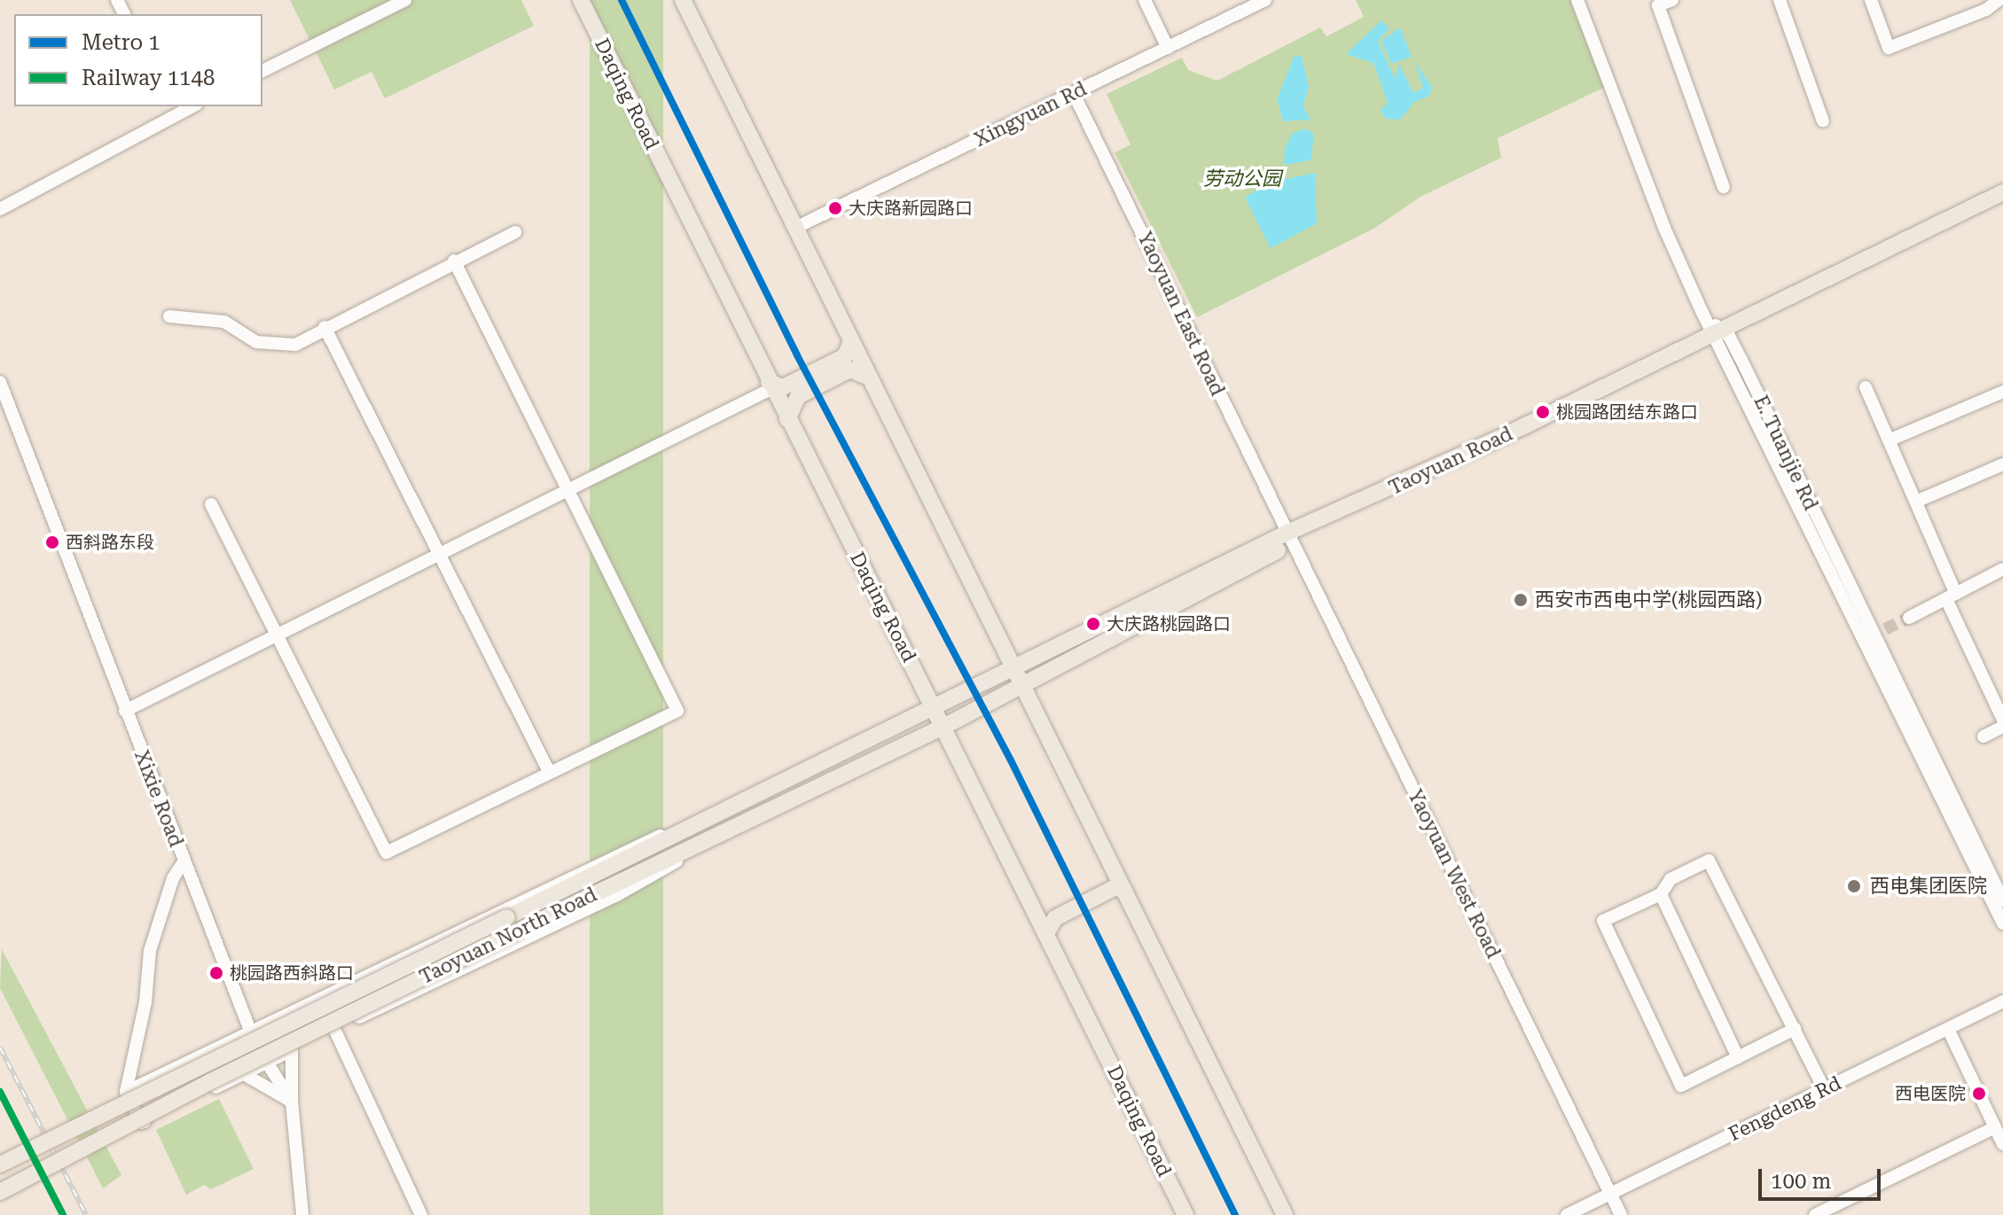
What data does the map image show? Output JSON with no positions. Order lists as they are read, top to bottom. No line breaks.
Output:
{"streets":{"main road":["Daqing Road","Taoyuan Road","Taoyuan North Road"],"street":["Xingyuan Rd","Yaoyuan East Road","E. Tuanjie Rd","Xixie Road","Yaoyuan West Road","Fengdeng Rd"]},"crossings":[["Daqing Road","Taoyuan North Road"],["Xingyuan Rd","Yaoyuan East Road"],["Yaoyuan East Road","Taoyuan Road"],["Yaoyuan East Road","Yaoyuan West Road"],["E. Tuanjie Rd","Taoyuan Road"],["Taoyuan Road","Yaoyuan West Road"],["Taoyuan Road","Taoyuan North Road"],["Yaoyuan West Road","Fengdeng Rd"]],"parks":["劳动公园"],"places":["大庆路新园路口","桃园路团结东路口","西斜路东段","西安市西电中学(桃园西路)","大庆路桃园路口","西电集团医院","桃园路西斜路口","西电医院"],"lines":["metro line 1","rail line 1148"],"legend":["Metro 1","Railway 1148"],"scale_bar":"100 m"}
